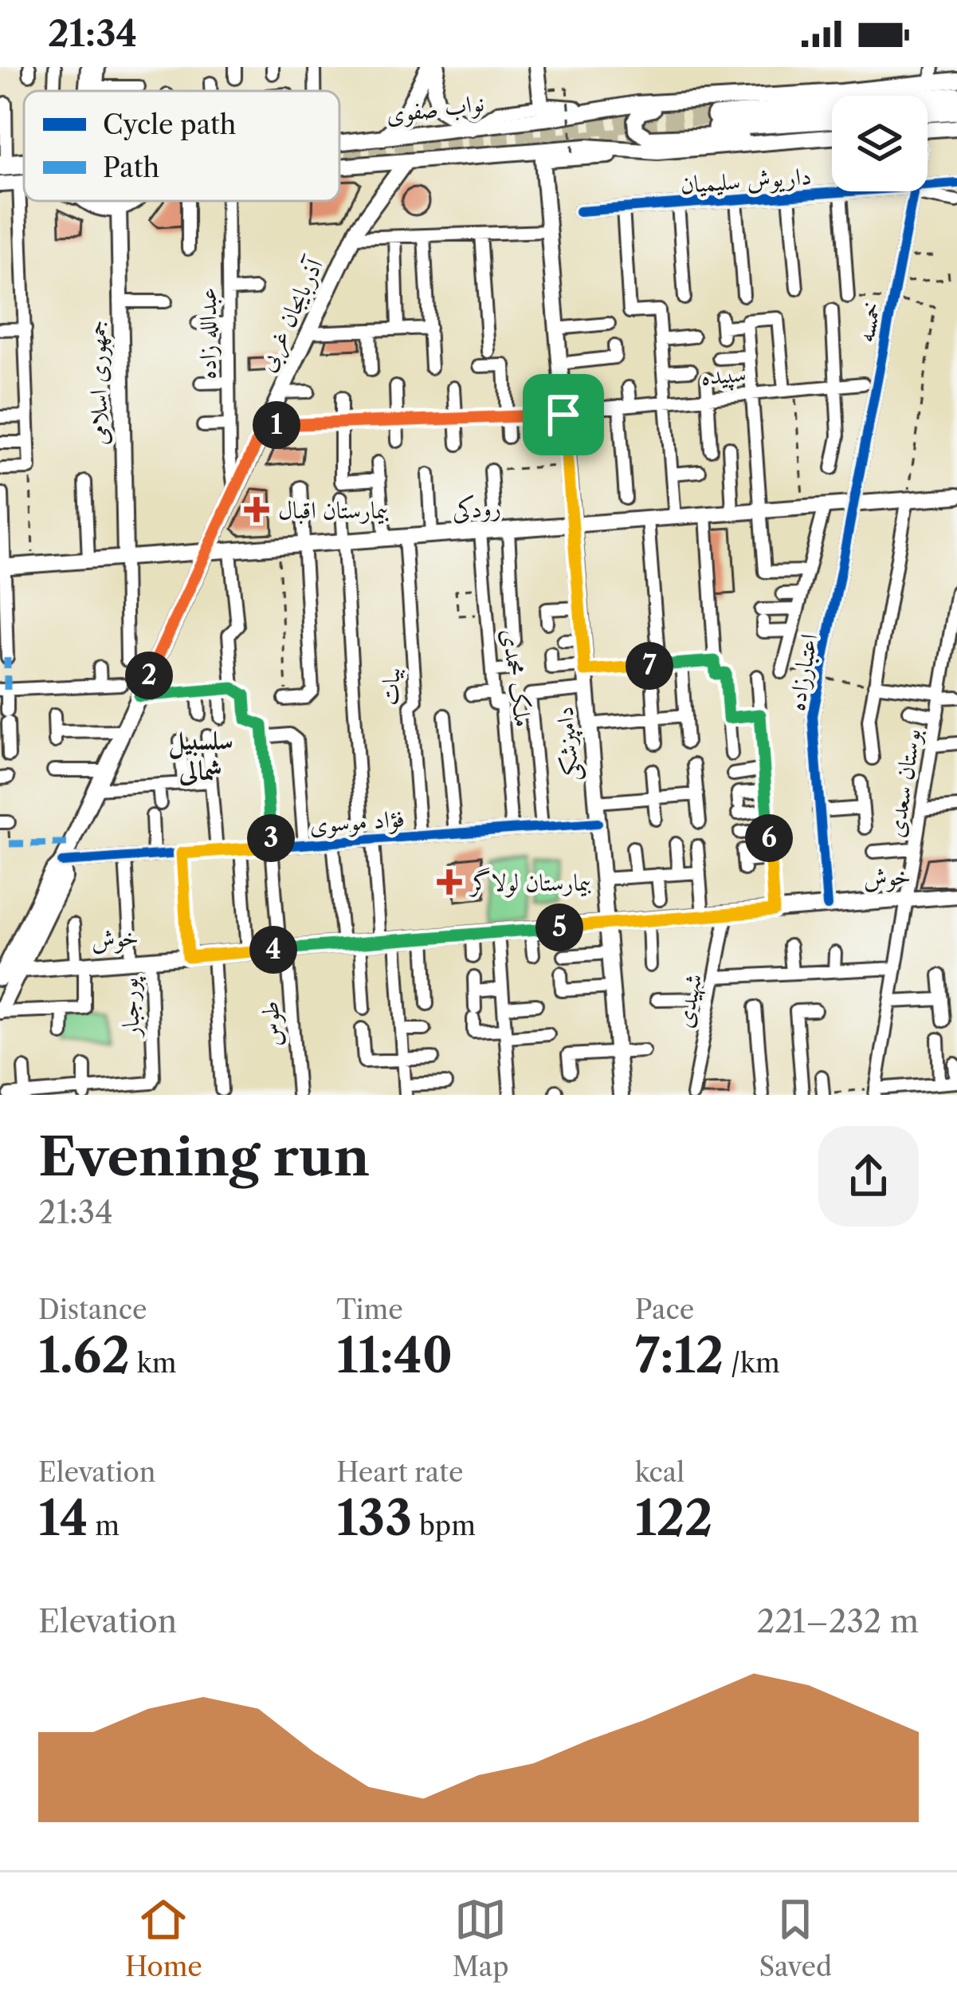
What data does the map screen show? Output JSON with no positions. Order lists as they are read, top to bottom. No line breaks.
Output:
{"streets":{"main road":["نواب صفوی","آذربایجان غربی","جمهوری اسلامی","رودکی","دامپزشکی","خوش"],"street":["داریوش سلیمیان","خمسه","عبدالله زاده","سپیده","اعتبارزاده","ملک محمدی","بیات","بوستان سعدی","فؤاد موسوی","شهیدی","پورجبار","طوس"]},"crossings":[["نواب صفوی","آذربایجان غربی"],["آذربایجان غربی","عبدالله زاده"],["آذربایجان غربی","رودکی"],["آذربایجان غربی","فؤاد موسوی"],["آذربایجان غربی","خوش"],["خمسه","رودکی"],["خمسه","اعتبارزاده"],["جمهوری اسلامی","رودکی"],["رودکی","اعتبارزاده"],["رودکی","ملک محمدی"],["رودکی","بیات"],["رودکی","دامپزشکی"],["اعتبارزاده","خوش"],["ملک محمدی","فؤاد موسوی"],["بیات","فؤاد موسوی"],["دامپزشکی","فؤاد موسوی"],["دامپزشکی","خوش"],["بوستان سعدی","خوش"],["فؤاد موسوی","طوس"],["خوش","شهیدی"],["خوش","پورجبار"],["خوش","طوس"]],"districts":["سلسبیل شمالی"],"places":{"health":["بیمارستان اقبال","بیمارستان لولاگر"]},"legend":["Cycle path","Path"],"page":{"status":"21:34","pins":["1","7","2","3","6","5","4"],"heading":["Evening run","21:34"],"stats":[["Distance","1.62 km"],["Time","11:40"],["Pace","7:12 /km"],["Elevation","14 m"],["Heart rate","133 bpm"],["kcal","122"]],"chart":["Elevation","221–232 m"],"tabs":["Home","Map","Saved"]}}
